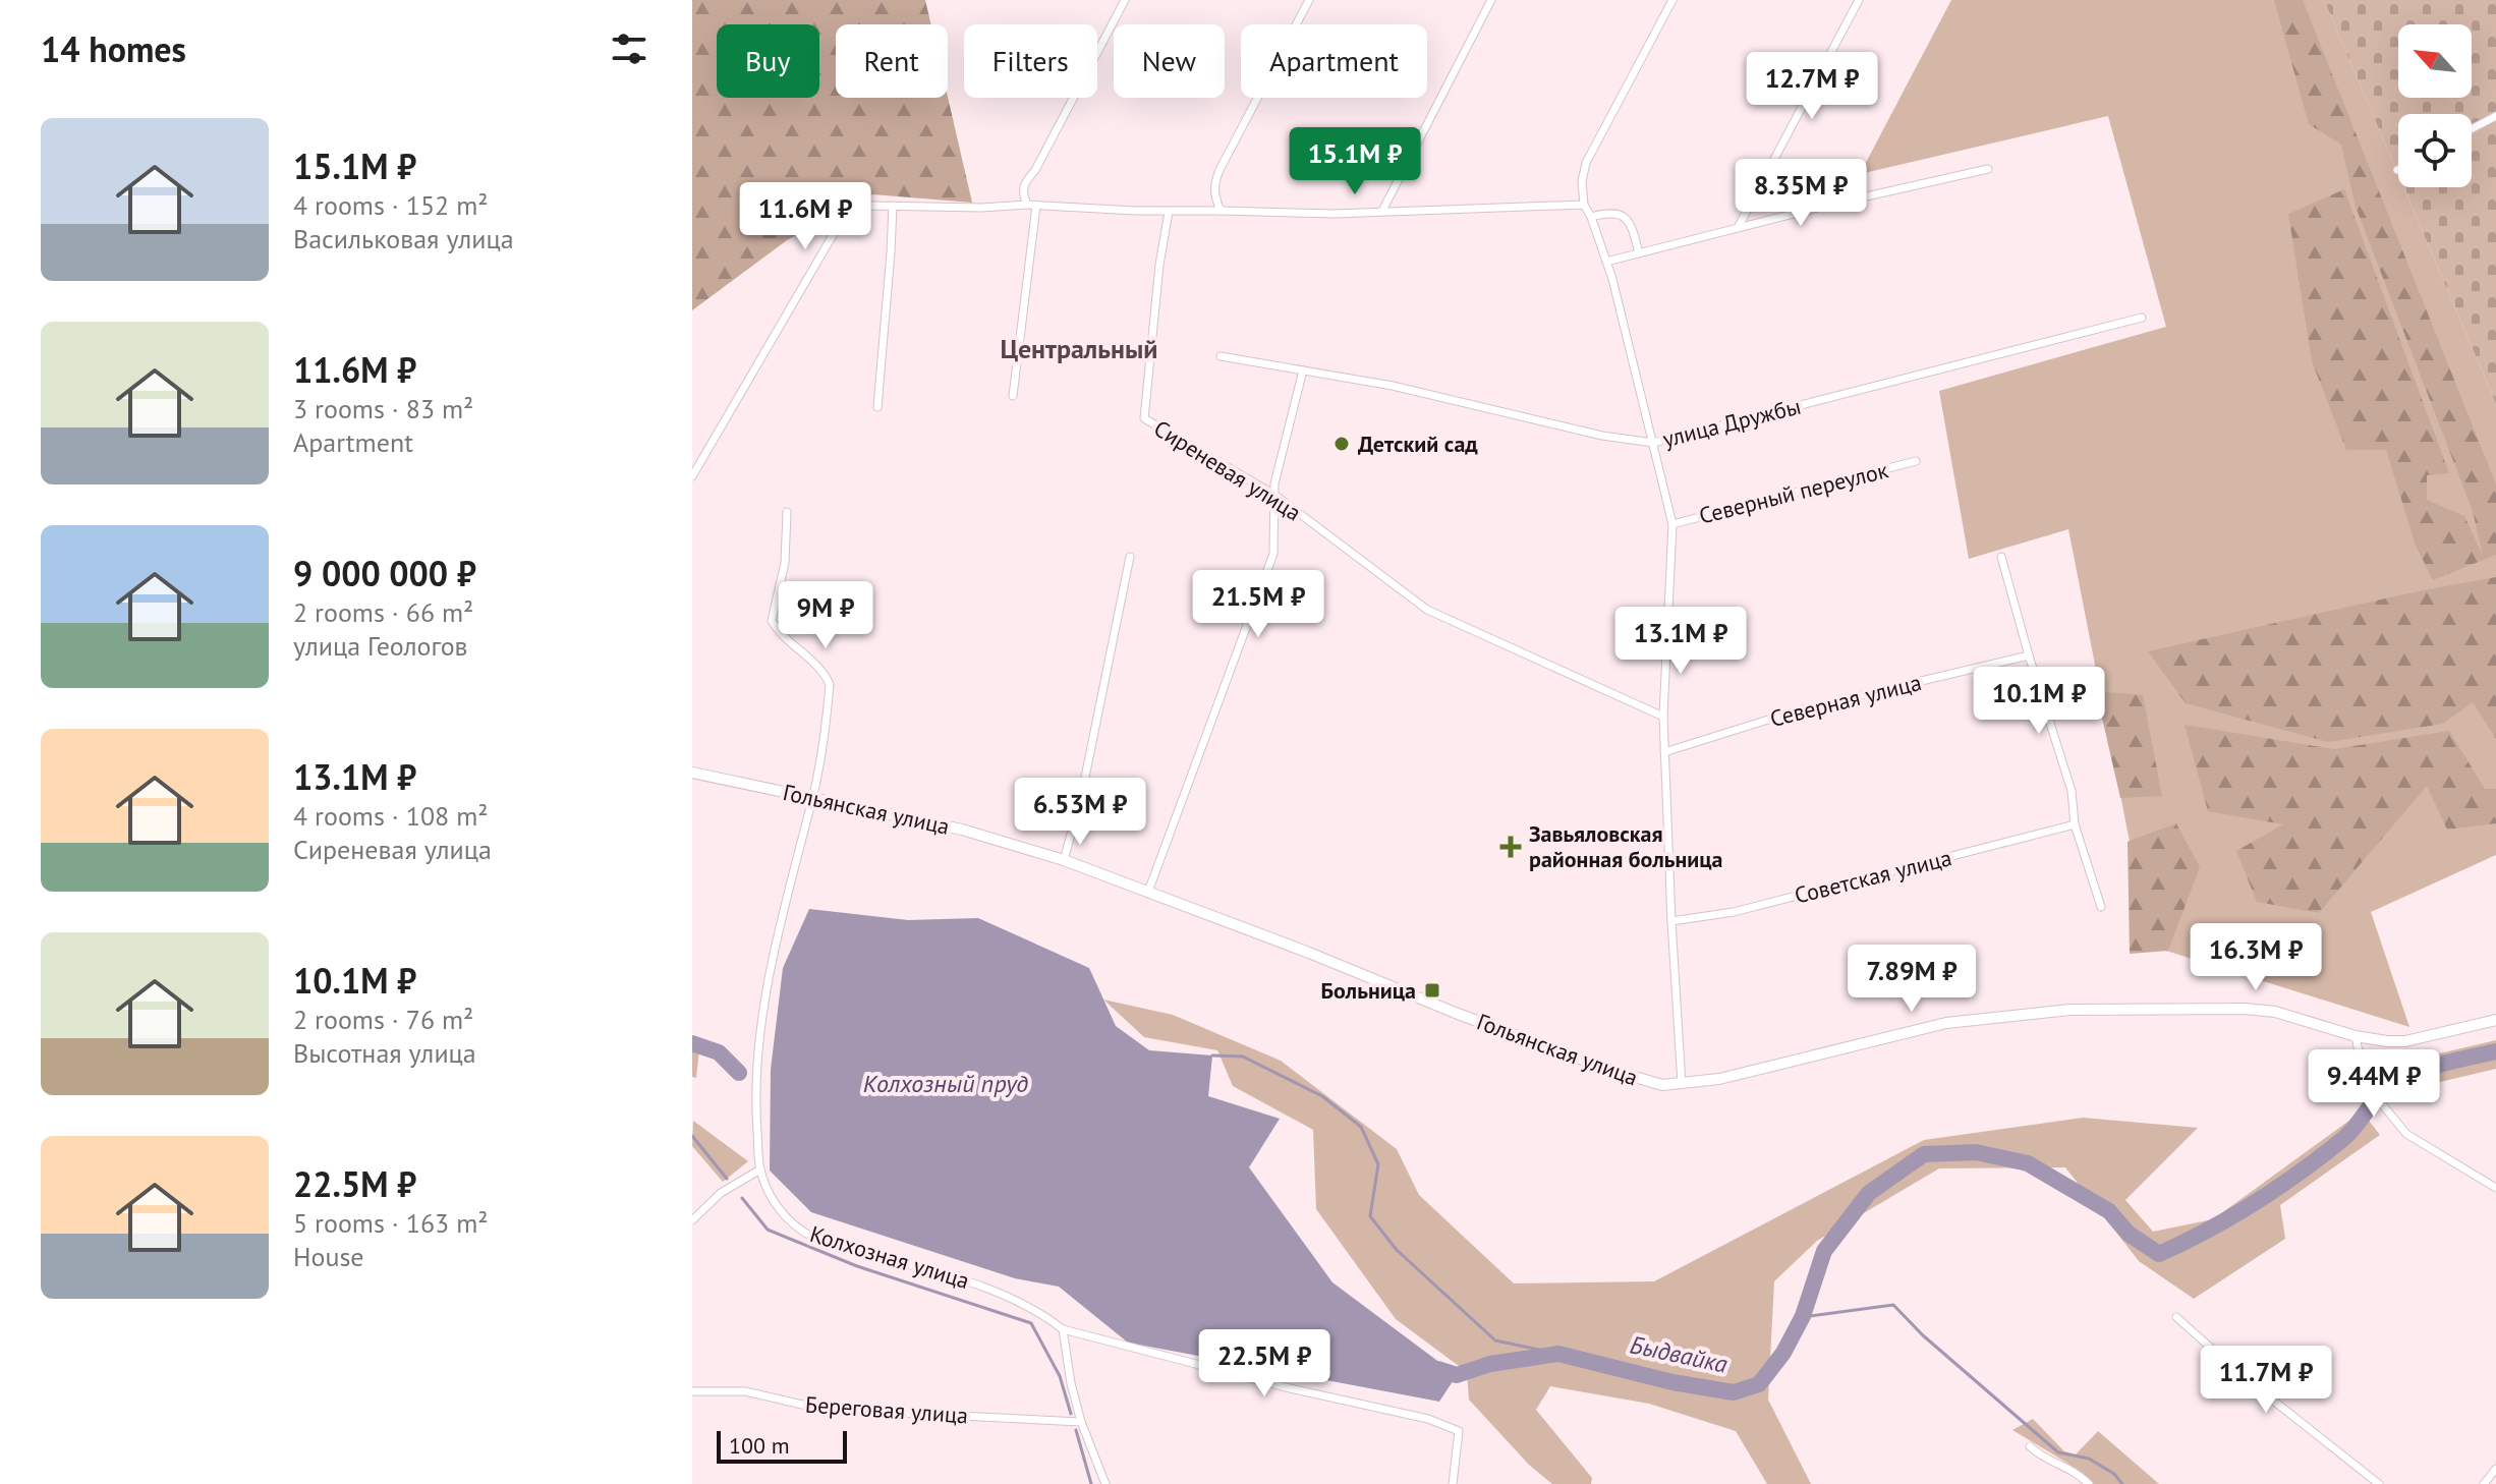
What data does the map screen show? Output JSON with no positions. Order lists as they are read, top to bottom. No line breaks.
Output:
{"streets":{"main road":["Гольянская улица"],"street":["улица Дружбы","Сиреневая улица","Северный переулок","Северная улица","Советская улица","Колхозная улица","Береговая улица"]},"crossings":[["Гольянская улица","Колхозная улица"]],"districts":["Центральный"],"water":["Колхозный пруд","Быдвайка"],"places":{"other":["Детский сад"],"health":["Завьяловская районная больница"],"transit":["Больница"]},"scale_bar":"100 m","north":"top left","page":{"heading":"14 homes","chip":["Buy","Rent","Filters","New","Apartment"],"price":["12.7M ₽","15.1M ₽","8.35M ₽","11.6M ₽","21.5M ₽","9M ₽","13.1M ₽","10.1M ₽","6.53M ₽","16.3M ₽","7.89M ₽","9.44M ₽","22.5M ₽","11.7M ₽"],"list":[{"name":"15.1M ₽","note":"4 rooms · 152 m² · Васильковая улица"},{"name":"11.6M ₽","note":"3 rooms · 83 m² · Apartment"},{"name":"9 000 000 ₽","note":"2 rooms · 66 m² · улица Геологов"},{"name":"13.1M ₽","note":"4 rooms · 108 m² · Сиреневая улица"},{"name":"10.1M ₽","note":"2 rooms · 76 m² · Высотная улица"},{"name":"22.5M ₽","note":"5 rooms · 163 m² · House"}],"scale":"100 m"}}
